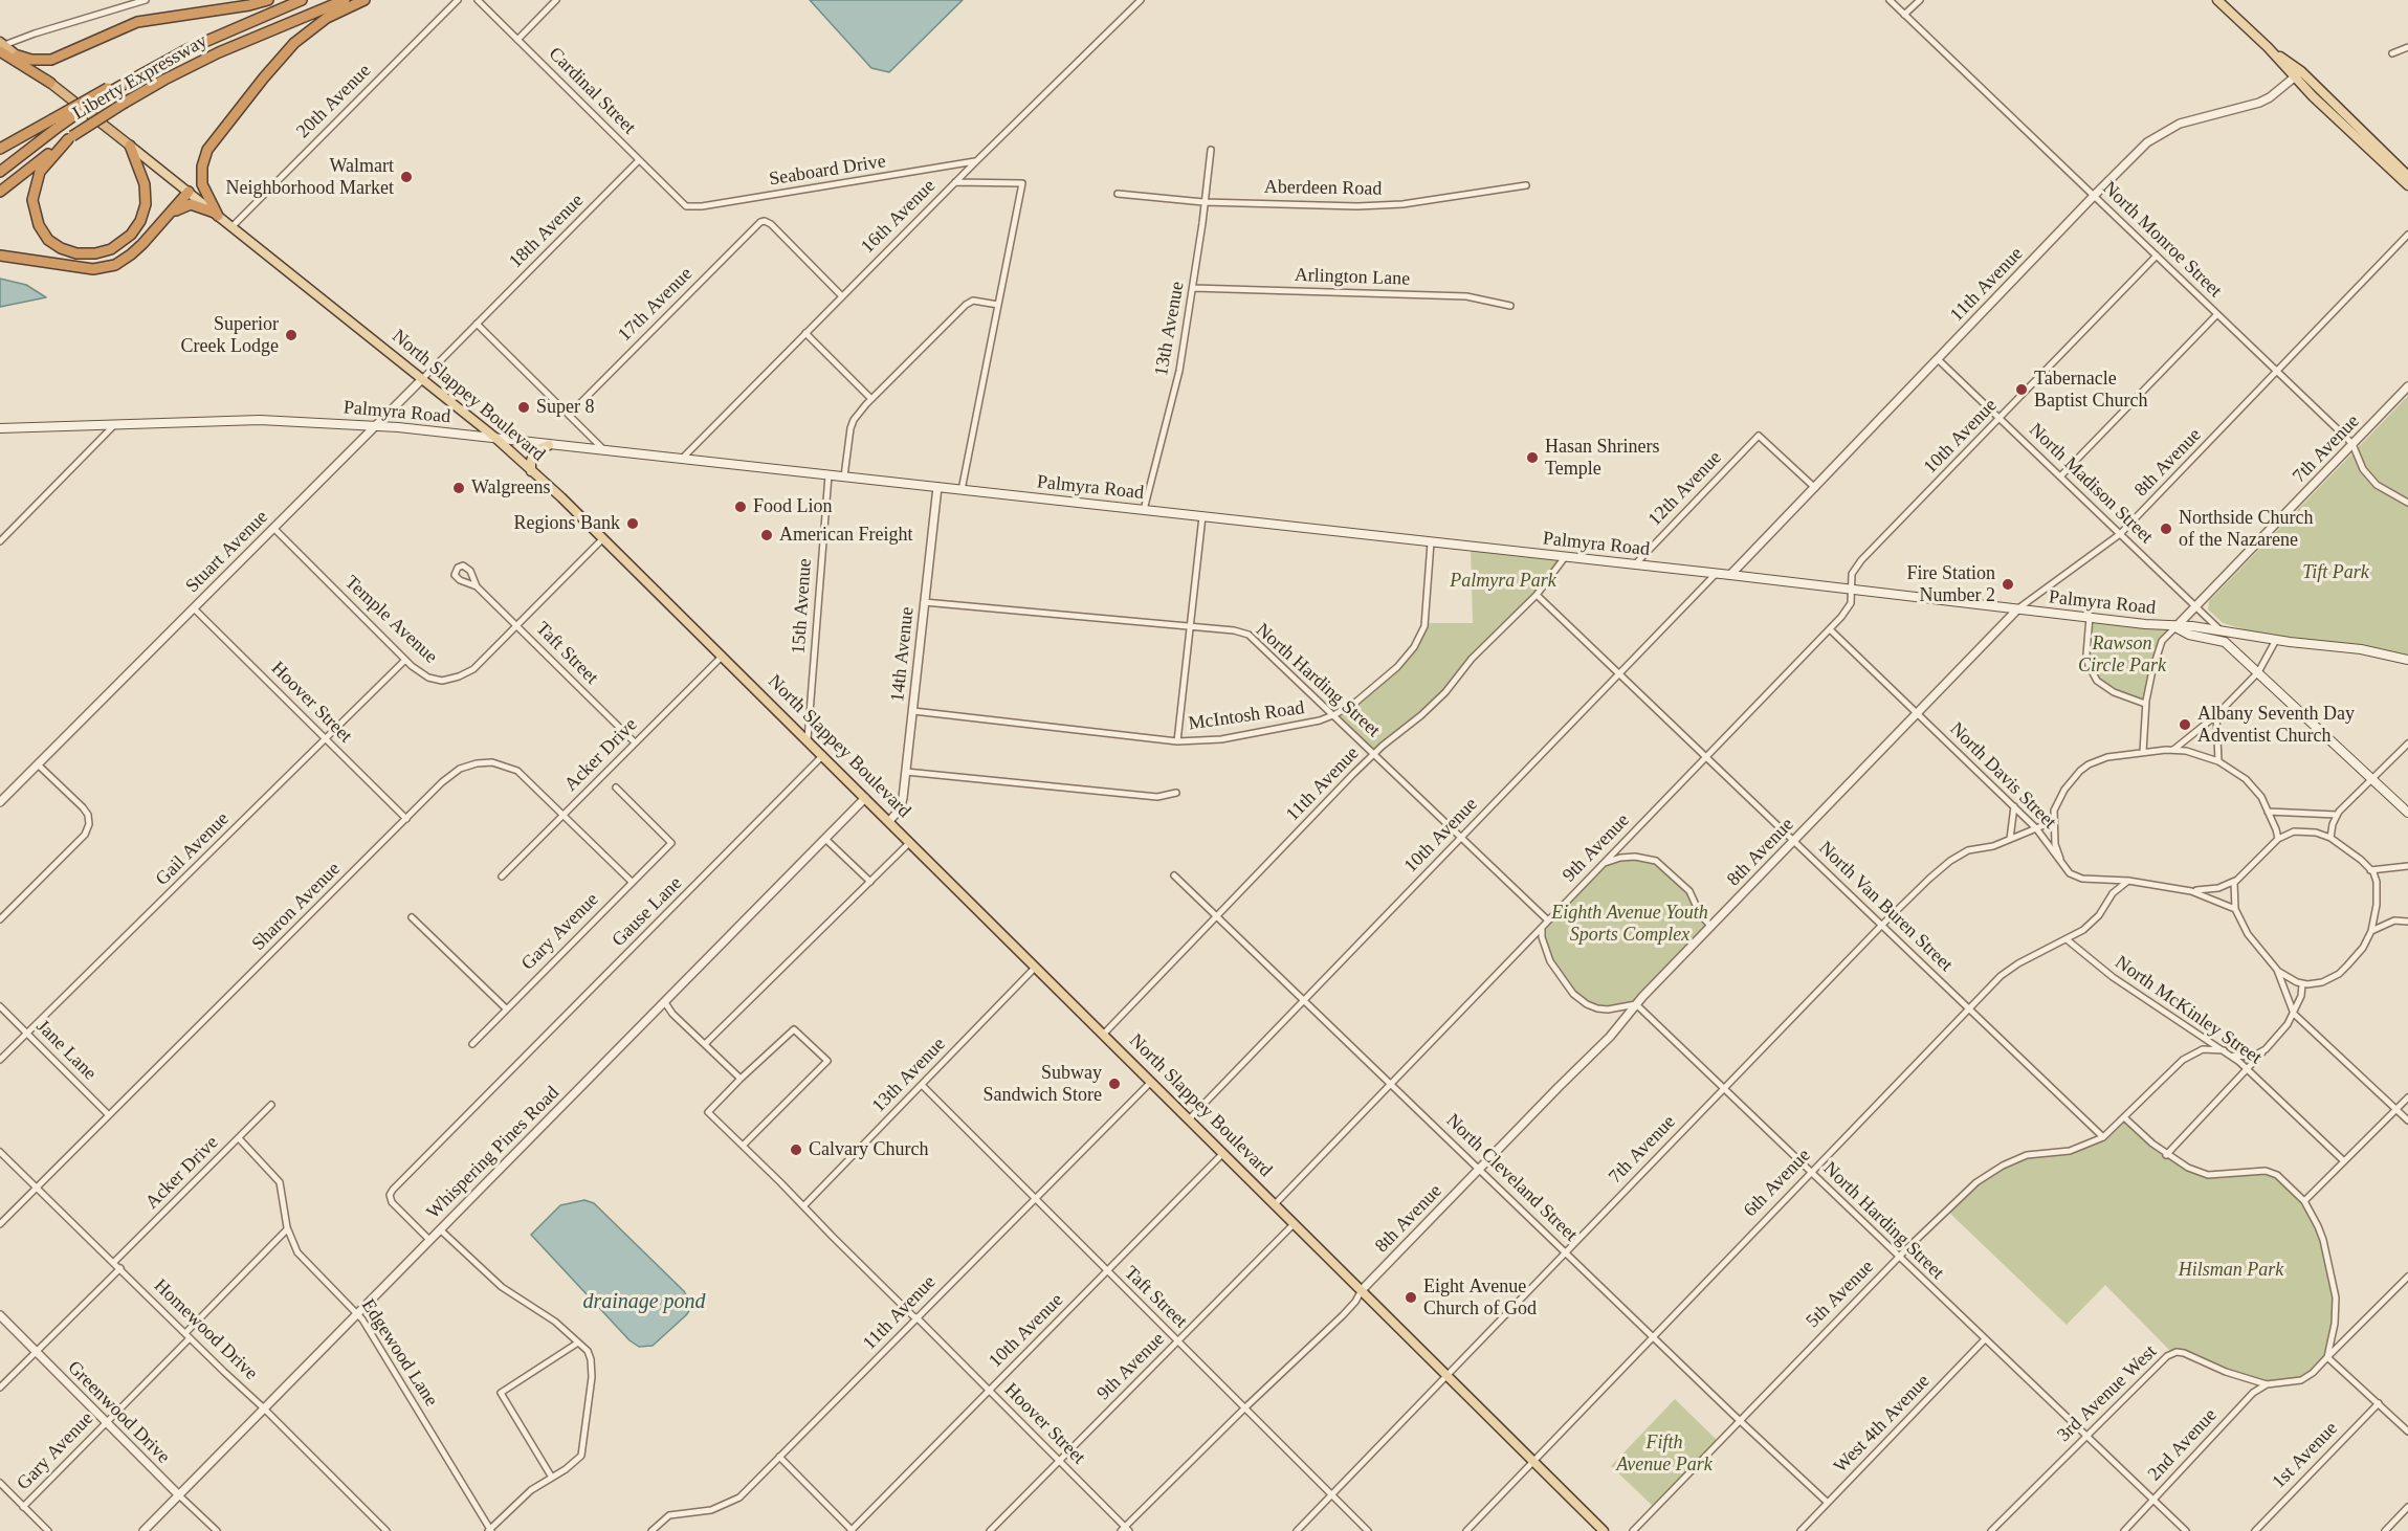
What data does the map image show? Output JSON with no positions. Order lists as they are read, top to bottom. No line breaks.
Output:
{"streets":{"highway":["Liberty Expressway","North Slappey Boulevard"],"main road":["Palmyra Road"],"street":["Cardinal Street","20th Avenue","Seaboard Drive","Aberdeen Road","16th Avenue","18th Avenue","North Monroe Street","Arlington Lane","11th Avenue","17th Avenue","13th Avenue","10th Avenue","7th Avenue","8th Avenue","North Madison Street","12th Avenue","Stuart Avenue","15th Avenue","Temple Avenue","Taft Street","14th Avenue","North Harding Street","Hoover Street","McIntosh Road","Acker Drive","North Davis Street","9th Avenue","Gail Avenue","Sharon Avenue","North Van Buren Street","Gause Lane","Gary Avenue","North McKinley Street","Jane Lane","Whispering Pines Road","North Cleveland Street","6th Avenue","5th Avenue","Homewood Drive","Edgewood Lane","3rd Avenue West","Greenwood Drive","West 4th Avenue","2nd Avenue","1st Avenue"]},"crossings":[["Cardinal Street","Seaboard Drive"],["Cardinal Street","18th Avenue"],["20th Avenue","North Slappey Boulevard"],["Seaboard Drive","16th Avenue"],["Aberdeen Road","13th Avenue"],["16th Avenue","17th Avenue"],["16th Avenue","Palmyra Road"],["18th Avenue","Stuart Avenue"],["North Monroe Street","11th Avenue"],["North Monroe Street","10th Avenue"],["North Monroe Street","7th Avenue"],["North Monroe Street","8th Avenue"],["Arlington Lane","13th Avenue"],["11th Avenue","North Slappey Boulevard"],["11th Avenue","Palmyra Road"],["11th Avenue","North Madison Street"],["11th Avenue","12th Avenue"],["11th Avenue","Taft Street"],["11th Avenue","North Harding Street"],["11th Avenue","Hoover Street"],["11th Avenue","North Van Buren Street"],["11th Avenue","North Cleveland Street"],["13th Avenue","North Slappey Boulevard"],["13th Avenue","Palmyra Road"],["13th Avenue","Taft Street"],["13th Avenue","Hoover Street"],["North Slappey Boulevard","Palmyra Road"],["North Slappey Boulevard","10th Avenue"],["North Slappey Boulevard","7th Avenue"],["North Slappey Boulevard","8th Avenue"],["North Slappey Boulevard","Stuart Avenue"],["North Slappey Boulevard","15th Avenue"],["North Slappey Boulevard","Temple Avenue"],["North Slappey Boulevard","14th Avenue"],["North Slappey Boulevard","Acker Drive"],["North Slappey Boulevard","9th Avenue"],["North Slappey Boulevard","Gause Lane"],["North Slappey Boulevard","Whispering Pines Road"],["North Slappey Boulevard","6th Avenue"],["Palmyra Road","10th Avenue"],["Palmyra Road","7th Avenue"],["Palmyra Road","8th Avenue"],["Palmyra Road","North Madison Street"],["Palmyra Road","12th Avenue"],["Palmyra Road","Stuart Avenue"],["Palmyra Road","15th Avenue"],["Palmyra Road","14th Avenue"],["Palmyra Road","McIntosh Road"],["Palmyra Road","9th Avenue"],["10th Avenue","North Madison Street"],["10th Avenue","Taft Street"],["10th Avenue","North Harding Street"],["10th Avenue","Hoover Street"],["10th Avenue","9th Avenue"],["10th Avenue","North Van Buren Street"],["10th Avenue","North Cleveland Street"],["7th Avenue","North Madison Street"],["7th Avenue","Taft Street"],["7th Avenue","North Harding Street"],["7th Avenue","North Davis Street"],["7th Avenue","North Van Buren Street"],["7th Avenue","North Cleveland Street"],["7th Avenue","6th Avenue"],["8th Avenue","North Madison Street"],["8th Avenue","Taft Street"],["8th Avenue","North Harding Street"],["8th Avenue","Hoover Street"],["8th Avenue","North Davis Street"],["8th Avenue","9th Avenue"],["8th Avenue","North Van Buren Street"],["8th Avenue","North Cleveland Street"],["Stuart Avenue","Temple Avenue"],["Stuart Avenue","Hoover Street"],["Temple Avenue","Taft Street"],["Temple Avenue","Gail Avenue"],["Taft Street","Acker Drive"],["Taft Street","9th Avenue"],["14th Avenue","North Harding Street"],["14th Avenue","McIntosh Road"],["North Harding Street","McIntosh Road"],["North Harding Street","9th Avenue"],["North Harding Street","6th Avenue"],["North Harding Street","5th Avenue"],["North Harding Street","3rd Avenue West"],["North Harding Street","West 4th Avenue"],["North Harding Street","2nd Avenue"],["Hoover Street","9th Avenue"],["Hoover Street","Gail Avenue"],["Hoover Street","Sharon Avenue"],["Acker Drive","Sharon Avenue"],["Acker Drive","Homewood Drive"],["Acker Drive","Edgewood Lane"],["North Davis Street","9th Avenue"],["North Davis Street","6th Avenue"],["9th Avenue","North Van Buren Street"],["9th Avenue","North Cleveland Street"],["Gail Avenue","Jane Lane"],["Sharon Avenue","Gary Avenue"],["Sharon Avenue","Jane Lane"],["Sharon Avenue","Homewood Drive"],["North Van Buren Street","6th Avenue"],["North Van Buren Street","5th Avenue"],["Gause Lane","Whispering Pines Road"],["Gary Avenue","Homewood Drive"],["Gary Avenue","Edgewood Lane"],["Gary Avenue","Greenwood Drive"],["North McKinley Street","6th Avenue"],["Whispering Pines Road","Homewood Drive"],["Whispering Pines Road","Edgewood Lane"],["Whispering Pines Road","Greenwood Drive"],["North Cleveland Street","6th Avenue"],["North Cleveland Street","5th Avenue"],["North Cleveland Street","West 4th Avenue"],["3rd Avenue West","2nd Avenue"]],"water":["drainage pond"],"parks":["Tift Park","Palmyra Park","Rawson Circle Park","Eighth Avenue Youth Sports Complex","Hilsman Park","Fifth Avenue Park"],"places":["Walmart Neighborhood Market","Superior Creek Lodge","Tabernacle Baptist Church","Super 8","Hasan Shriners Temple","Walgreens","Food Lion","Regions Bank","Northside Church of the Nazarene","American Freight","Fire Station Number 2","Albany Seventh Day Adventist Church","Subway Sandwich Store","Calvary Church","Eight Avenue Church of God"]}
